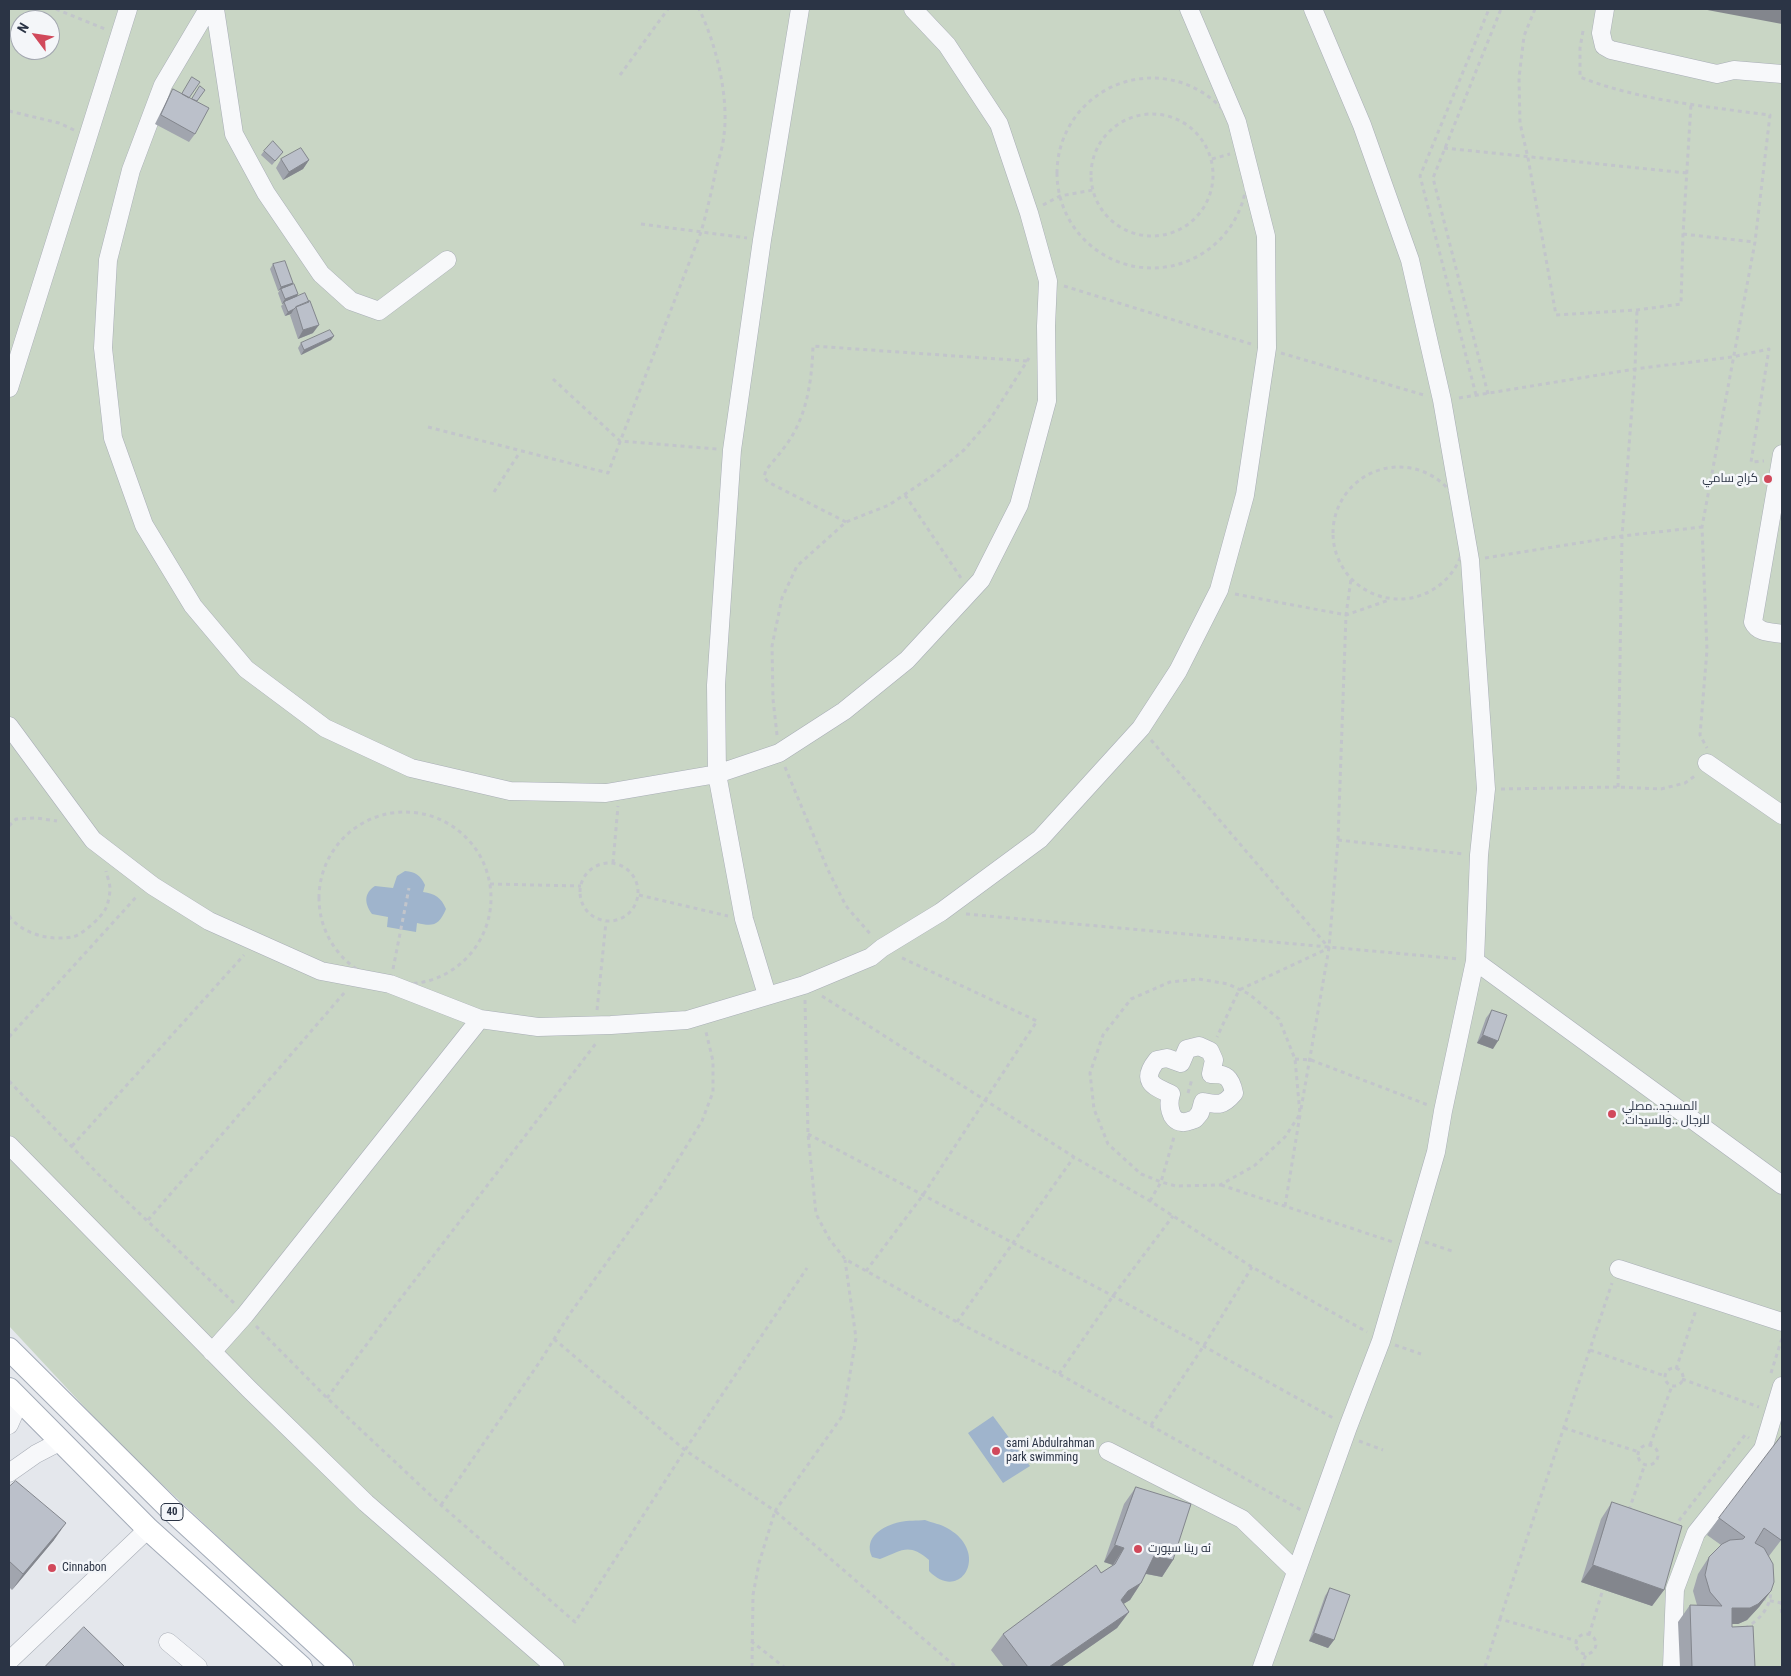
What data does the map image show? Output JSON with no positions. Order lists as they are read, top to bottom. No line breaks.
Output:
{"streets":{"main road":["40"]},"places":["کراج سامي","المسجد..مصلي .للرجال ..وللسيدات","sami Abdulrahman park swimming","ئه رينا سپورت","Cinnabon"],"north":"top left"}
